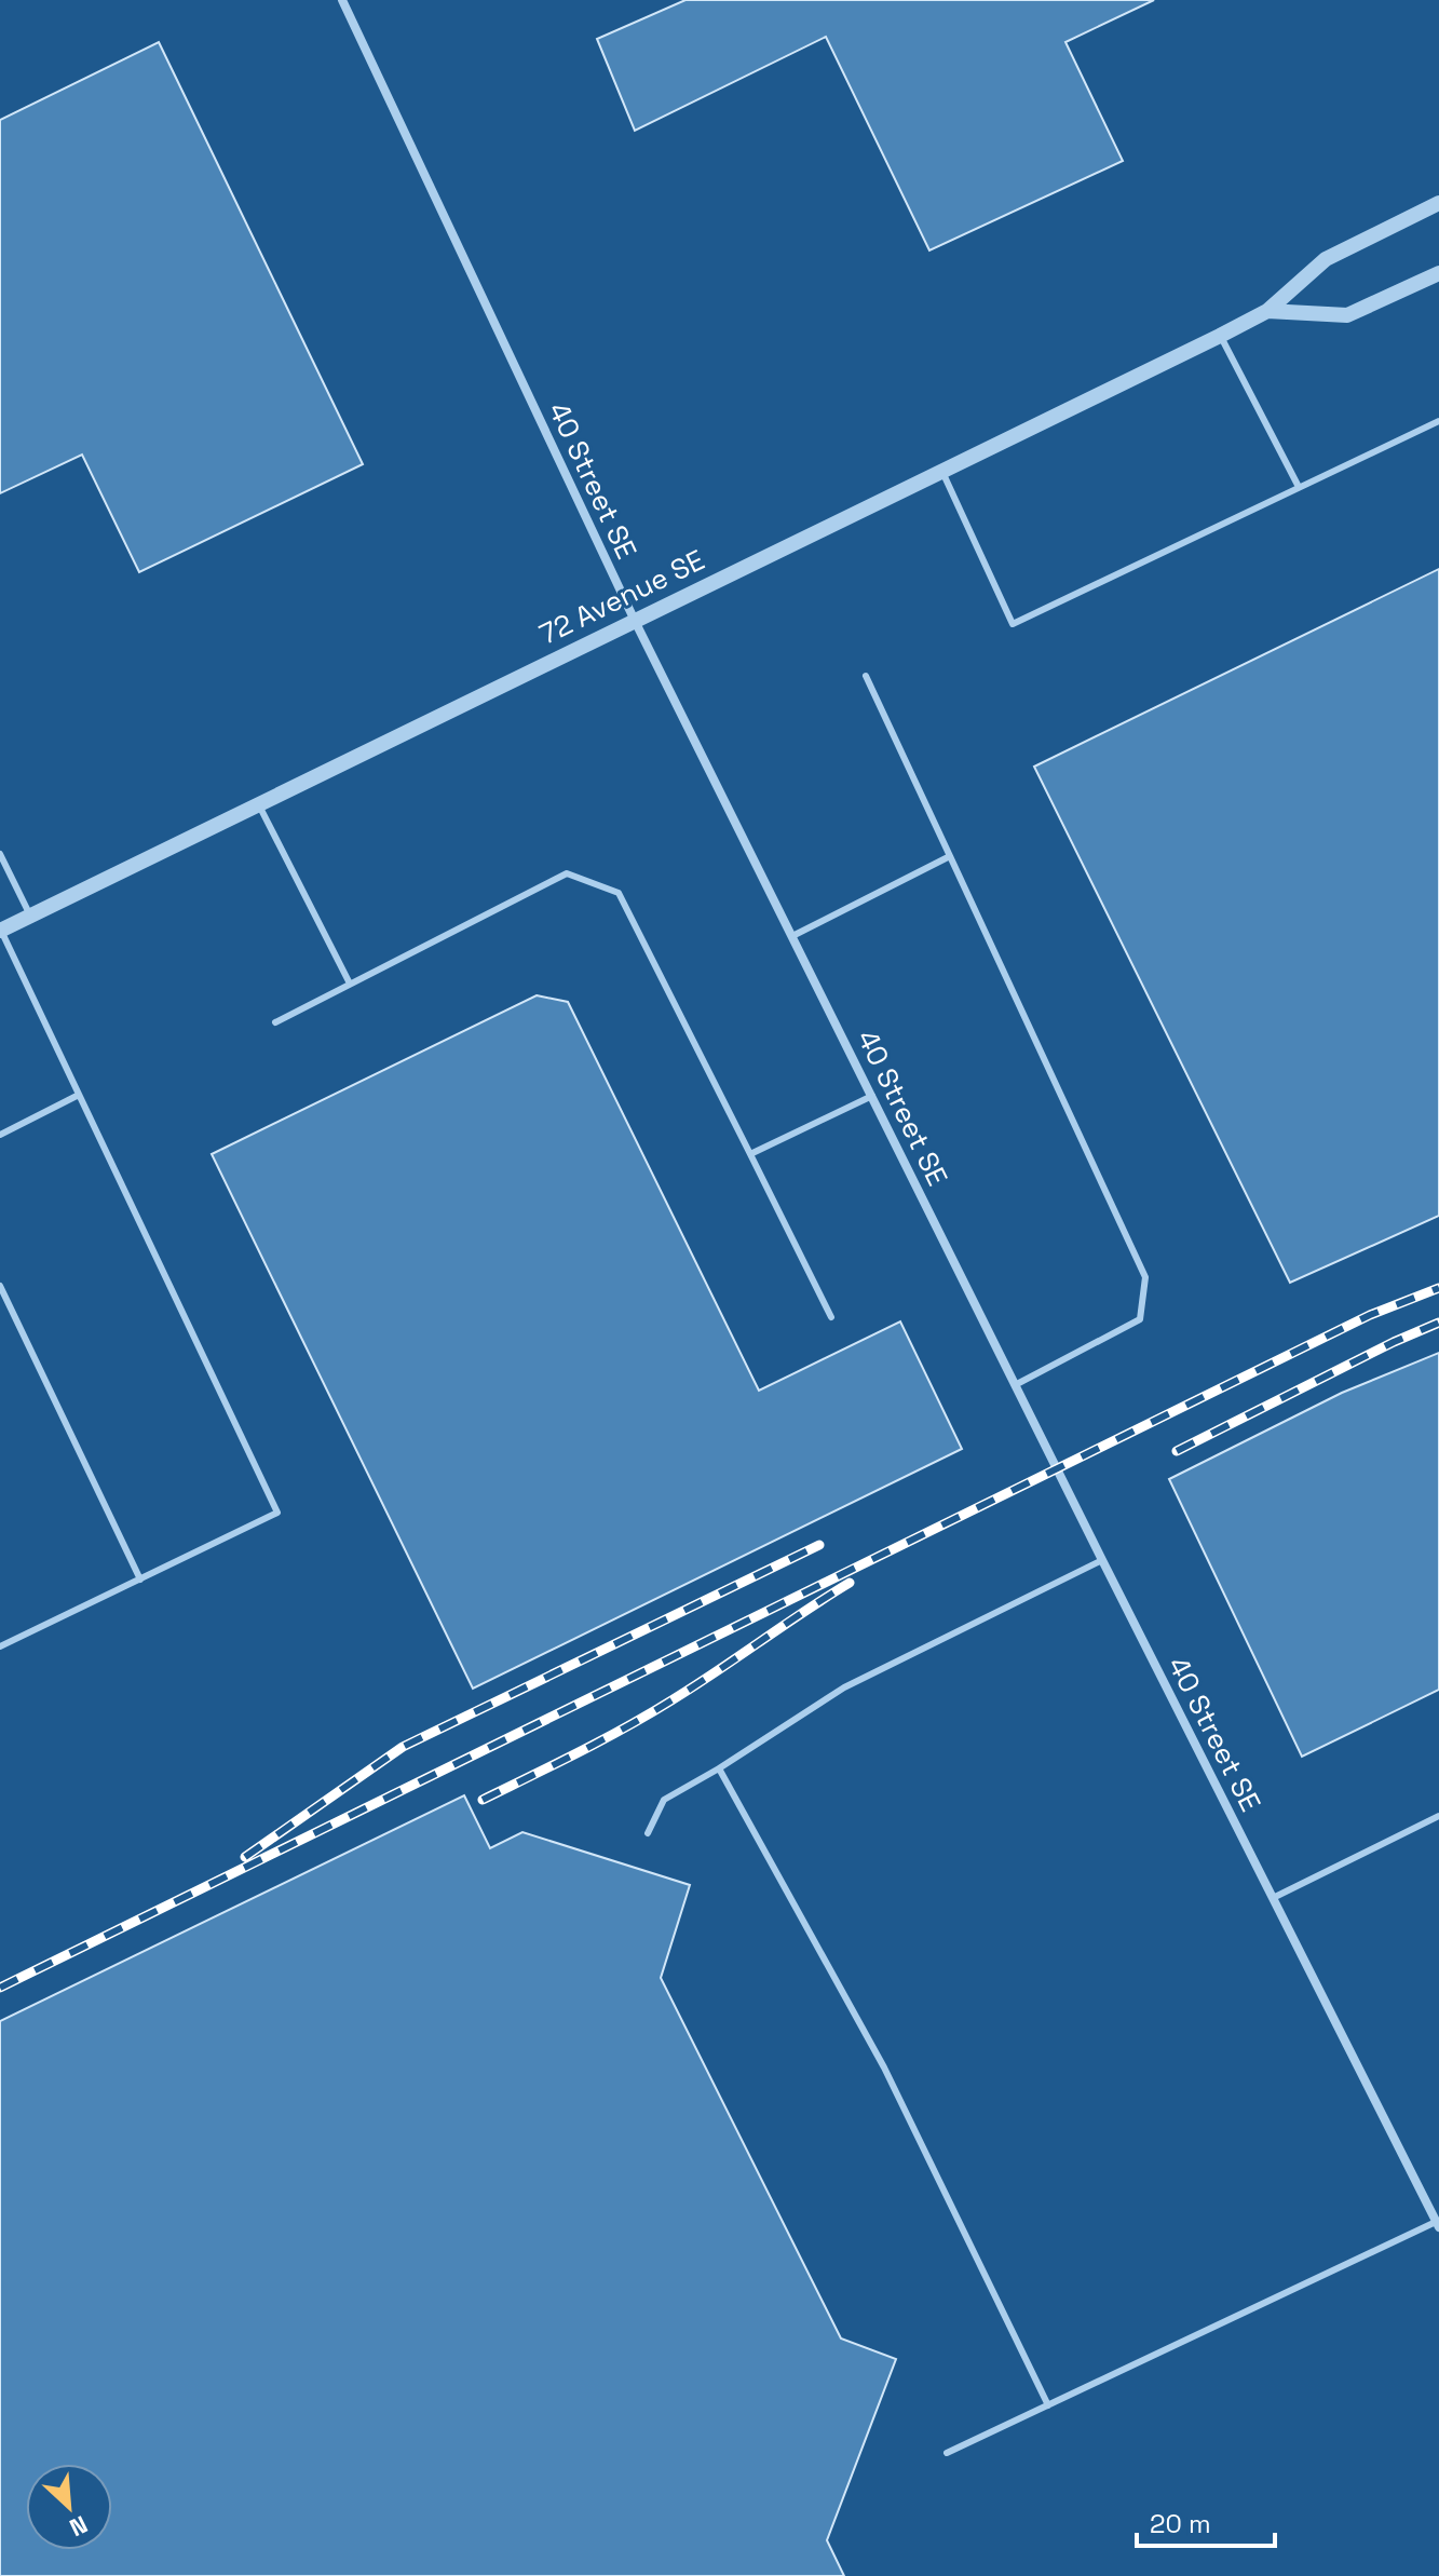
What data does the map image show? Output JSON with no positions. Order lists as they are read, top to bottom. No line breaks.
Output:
{"streets":{"street":["40 Street SE","72 Avenue SE"]},"crossings":[["40 Street SE","72 Avenue SE"]],"scale_bar":"20 m","north":"bottom right"}
